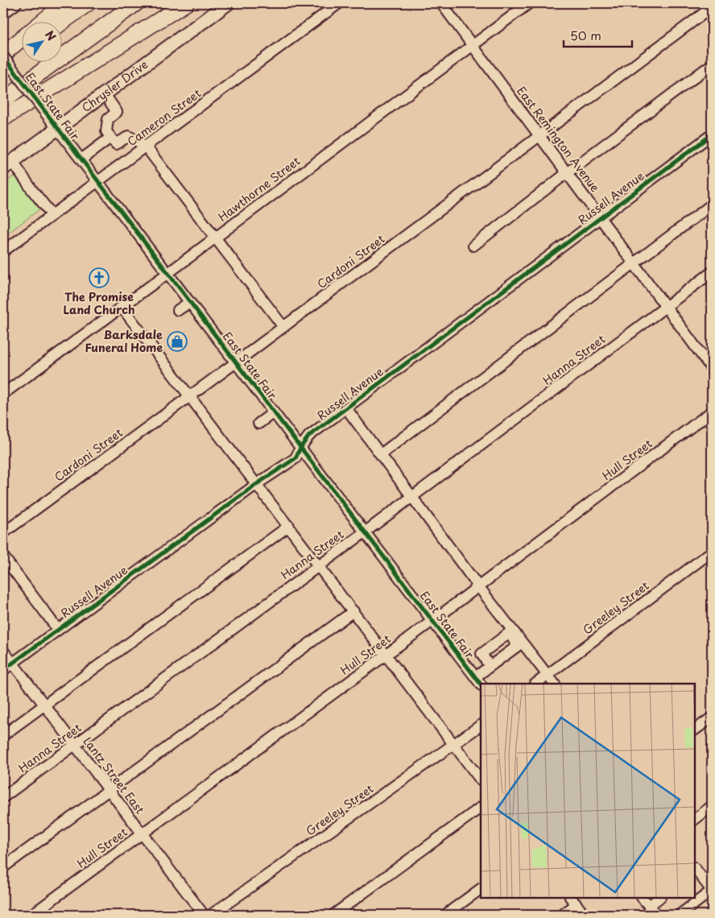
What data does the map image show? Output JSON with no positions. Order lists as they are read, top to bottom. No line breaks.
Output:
{"streets":{"main road":["Chrysler Drive"],"street":["East State Fair","Cameron Street","East Remington Avenue","Hawthorne Street","Russell Avenue","Cardoni Street","Hanna Street","Hull Street","Greeley Street","Lantz Street East"]},"crossings":[["Chrysler Drive","East State Fair"],["East State Fair","Cameron Street"],["East State Fair","Hawthorne Street"],["East State Fair","Russell Avenue"],["East State Fair","Cardoni Street"],["East State Fair","Hanna Street"],["East State Fair","Hull Street"],["East Remington Avenue","Hawthorne Street"],["East Remington Avenue","Russell Avenue"],["East Remington Avenue","Cardoni Street"],["East Remington Avenue","Hanna Street"],["Russell Avenue","Lantz Street East"],["Hanna Street","Lantz Street East"],["Hull Street","Lantz Street East"]],"places":{"church":["The Promise Land Church"],"shop":["Barksdale Funeral Home"]},"scale_bar":"50 m","north":"top right"}
